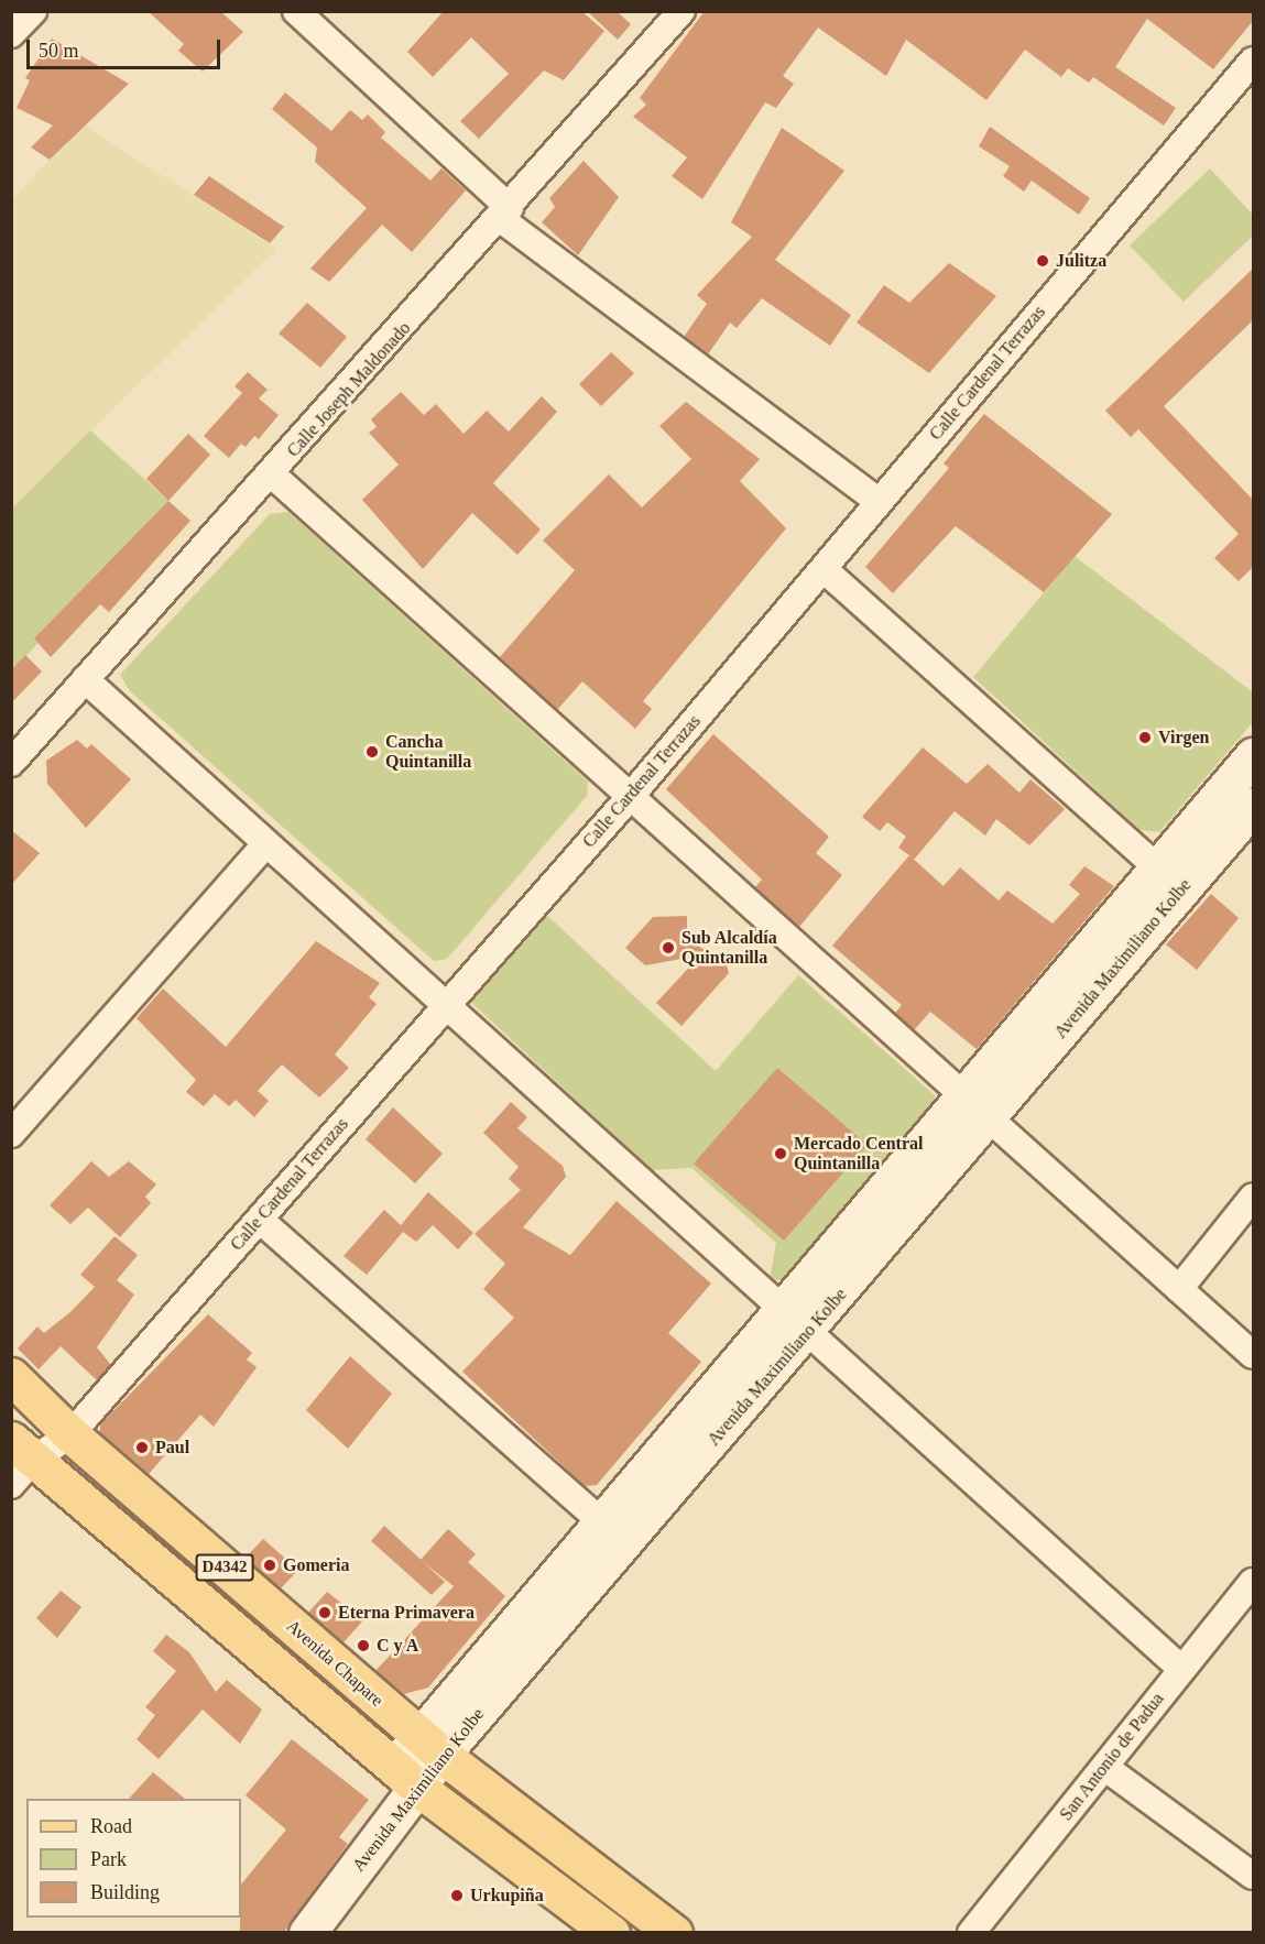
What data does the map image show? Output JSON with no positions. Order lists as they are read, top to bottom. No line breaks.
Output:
{"streets":{"main road":["Avenida Maximiliano Kolbe","D4342","Avenida Chapare"],"street":["Calle Cardenal Terrazas","Calle Joseph Maldonado","San Antonio de Padua"]},"crossings":[["Calle Cardenal Terrazas","D4342"],["Calle Cardenal Terrazas","Avenida Chapare"],["Avenida Maximiliano Kolbe","D4342"],["Avenida Maximiliano Kolbe","Avenida Chapare"]],"places":["Julitza","Virgen","Cancha Quintanilla","Sub Alcaldía Quintanilla","Mercado Central Quintanilla","Paul","Gomeria","Eterna Primavera","C y A","Urkupiña"],"legend":["Road","Park","Building"],"scale_bar":"50 m"}
